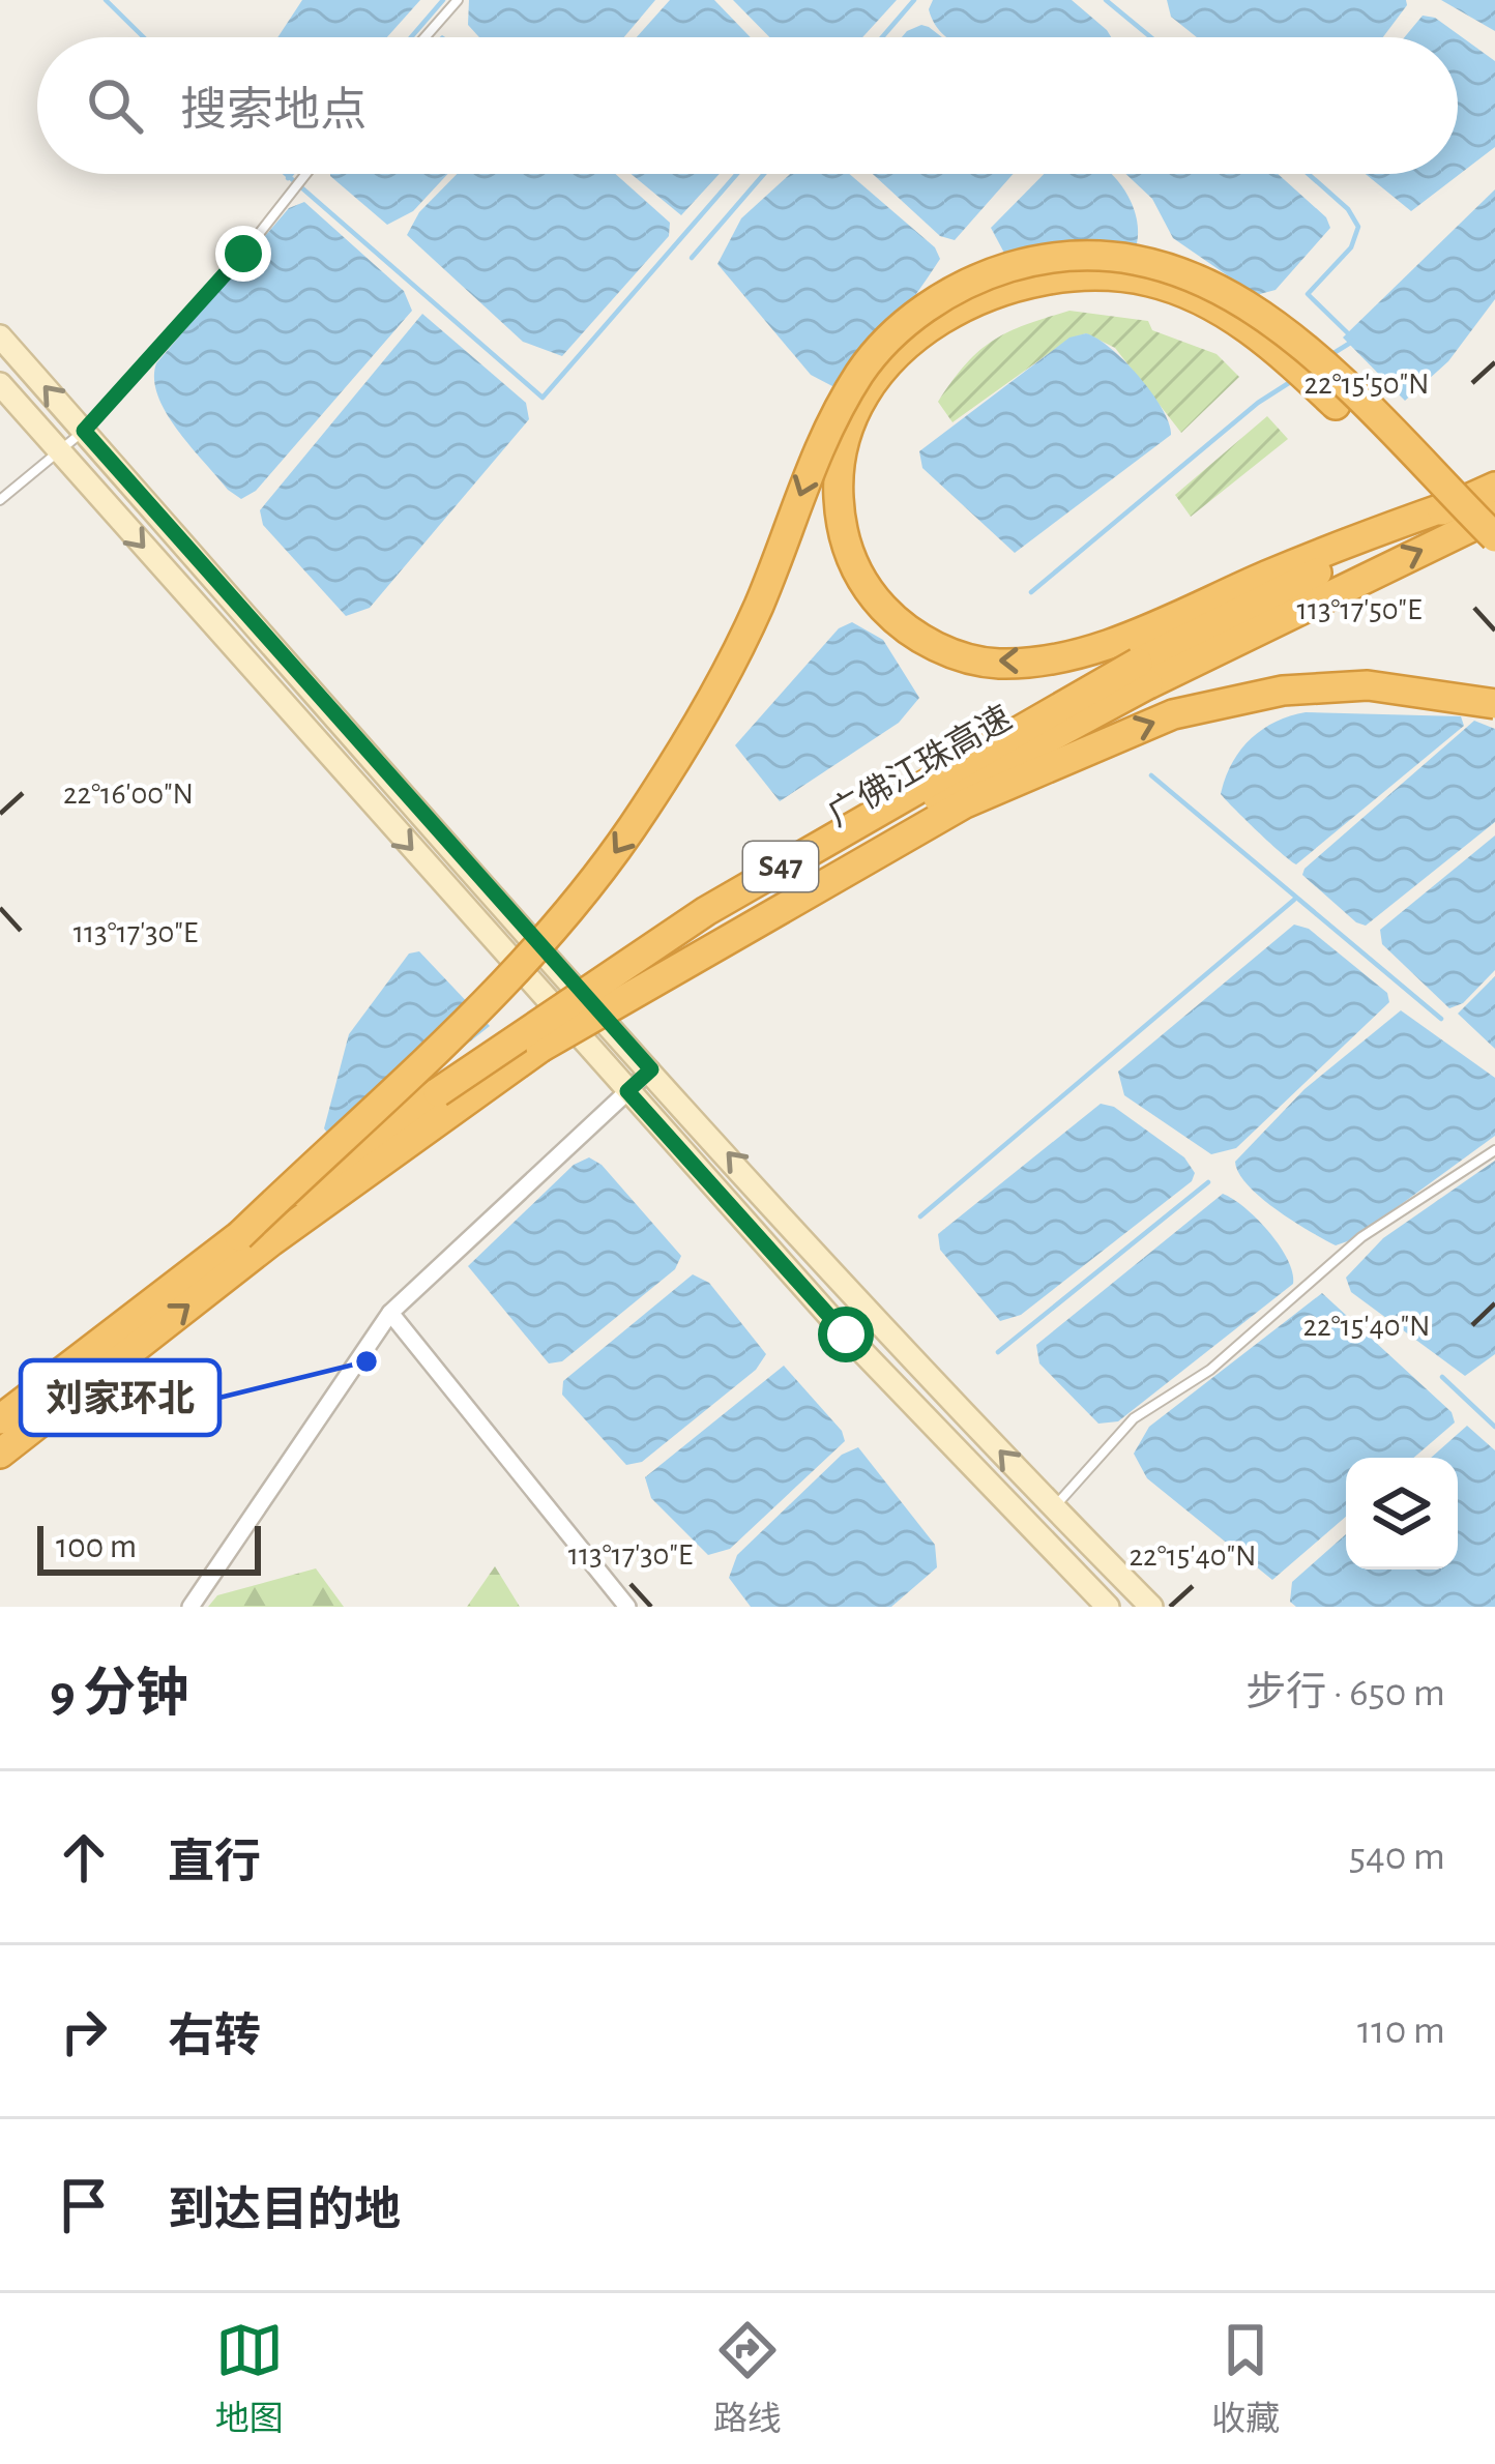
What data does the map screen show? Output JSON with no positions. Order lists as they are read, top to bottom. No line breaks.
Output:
{"streets":{"highway":["广佛江珠高速","S47"]},"places":["刘家环北"],"scale_bar":"100 m","page":{"search":"搜索地点","scale":"100 m","heading":["9 分钟","步行 · 650 m"],"list":[["直行","540 m"],["右转","110 m"],"到达目的地"],"nav":["地图","路线","收藏"]},"coordinates":["22°15'50\"N","113°17'50\"E","22°16'00\"N","113°17'30\"E","22°15'40\"N"]}
